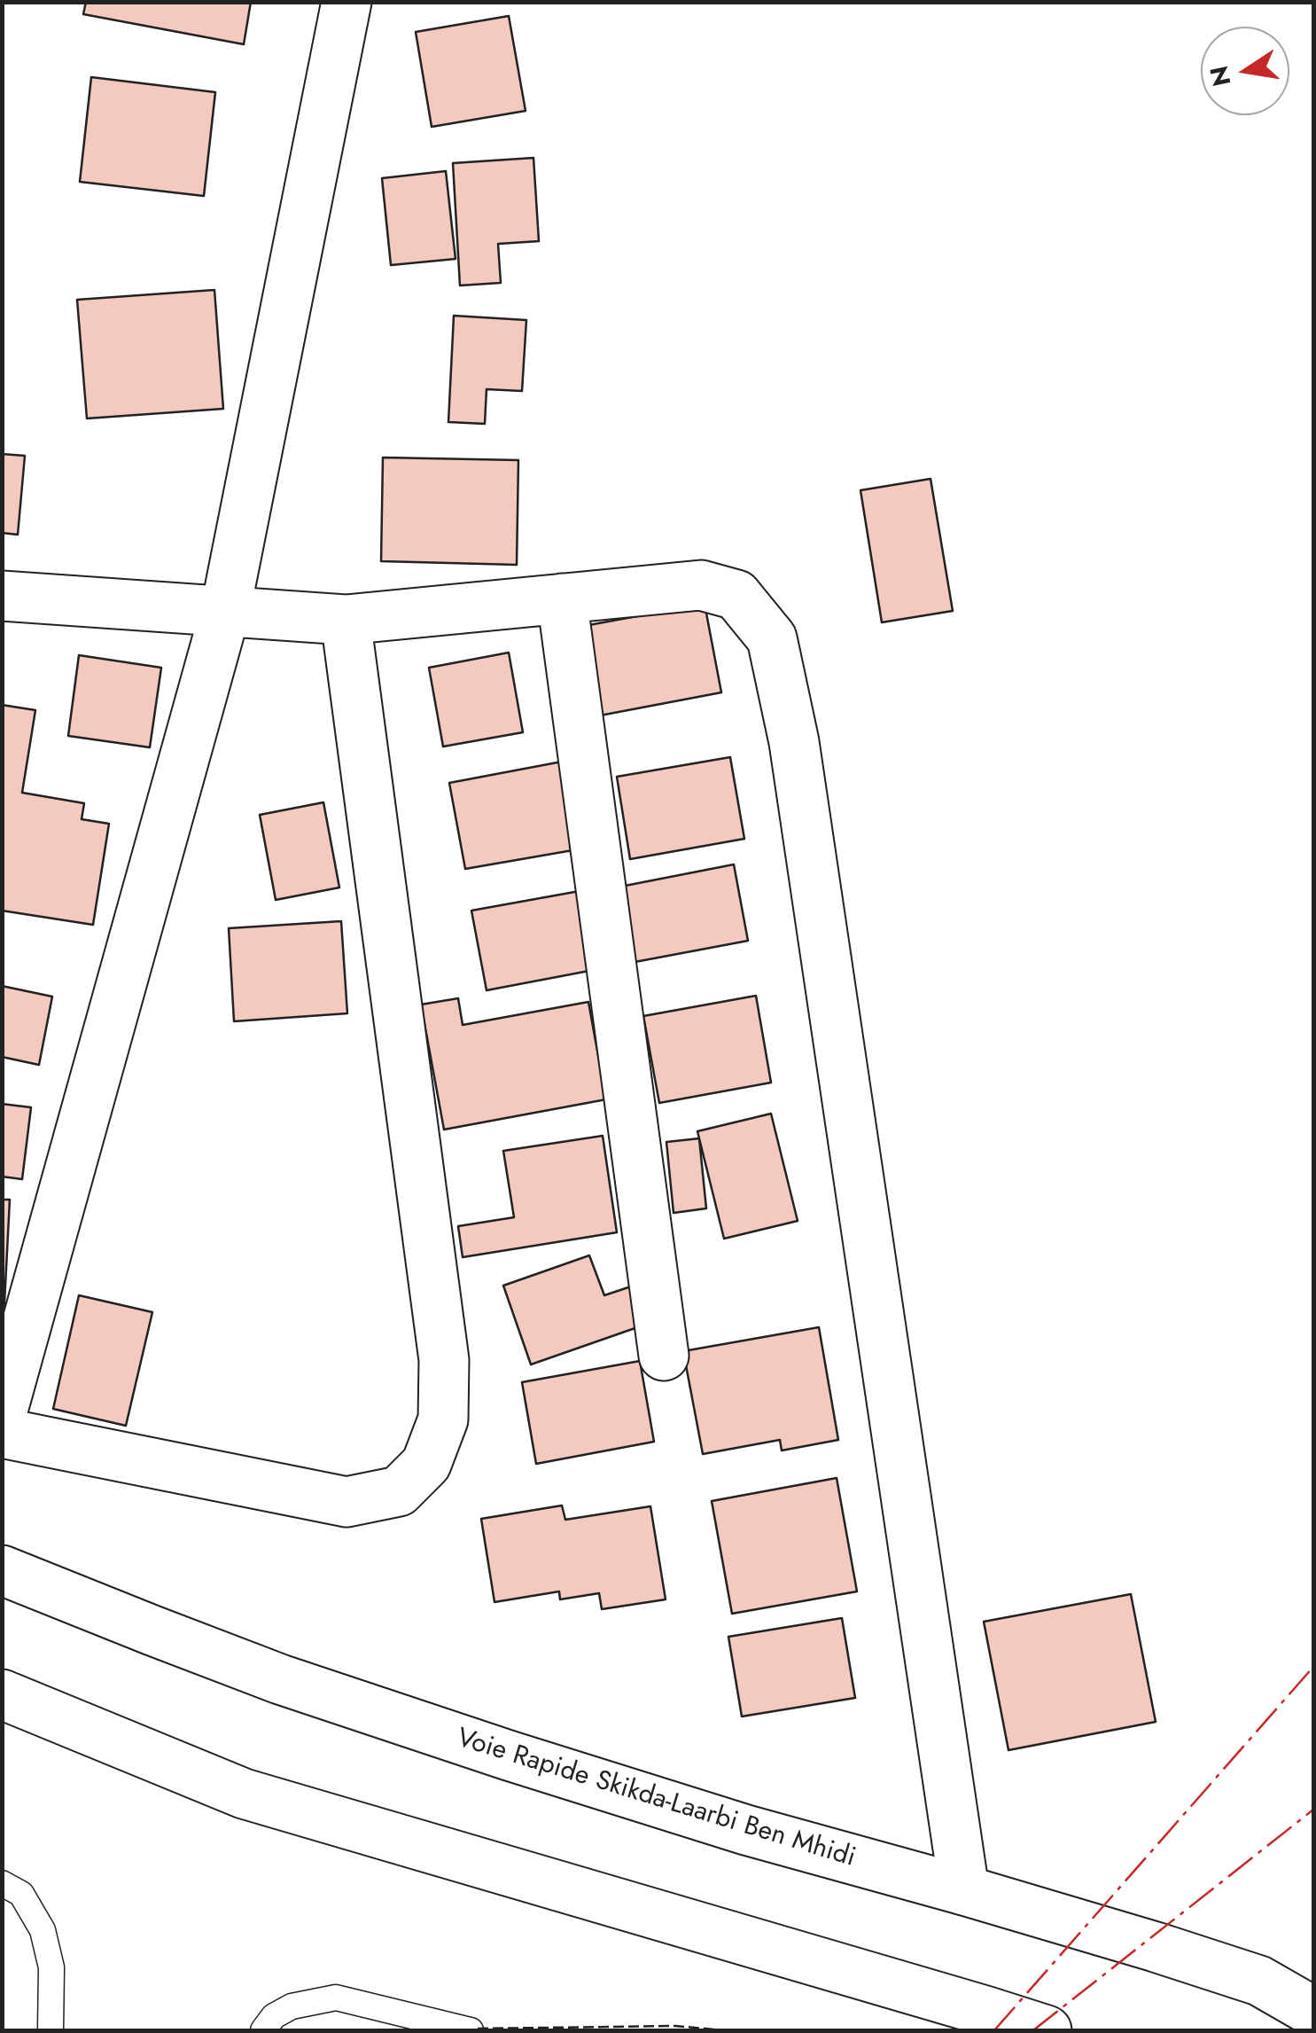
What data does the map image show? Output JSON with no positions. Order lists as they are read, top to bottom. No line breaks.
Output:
{"streets":{"main road":["Voie Rapide Skikda-Laarbi Ben Mhidi"]},"north":"left"}
